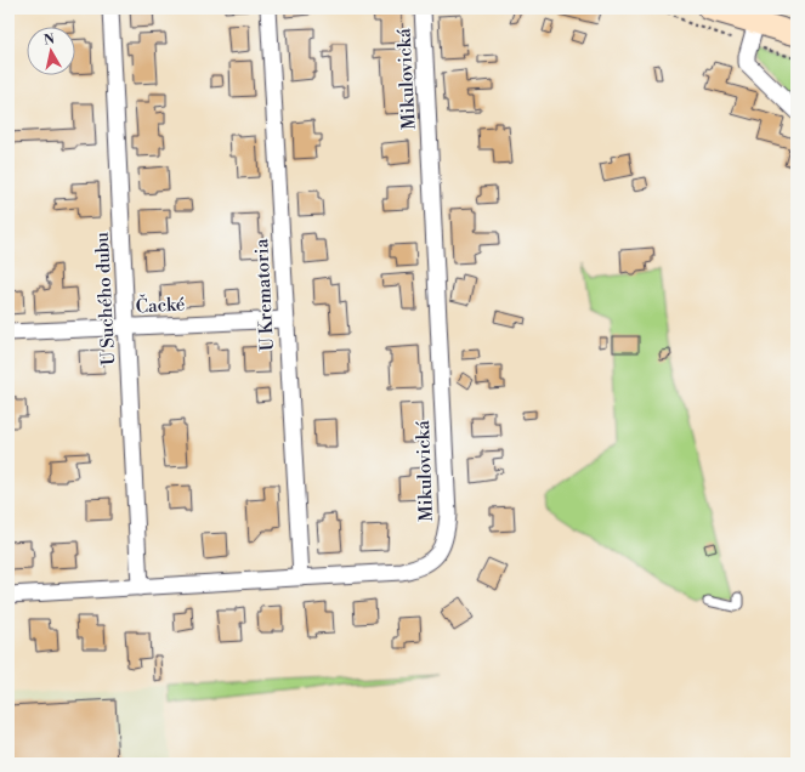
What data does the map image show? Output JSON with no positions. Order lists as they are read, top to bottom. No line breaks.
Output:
{"streets":{"street":["Mikulovická","U Krematoria","U Suchého dubu","Čacké"]},"crossings":[["Mikulovická","U Krematoria"],["Mikulovická","U Suchého dubu"],["U Krematoria","Čacké"],["U Suchého dubu","Čacké"]],"north":"top"}
